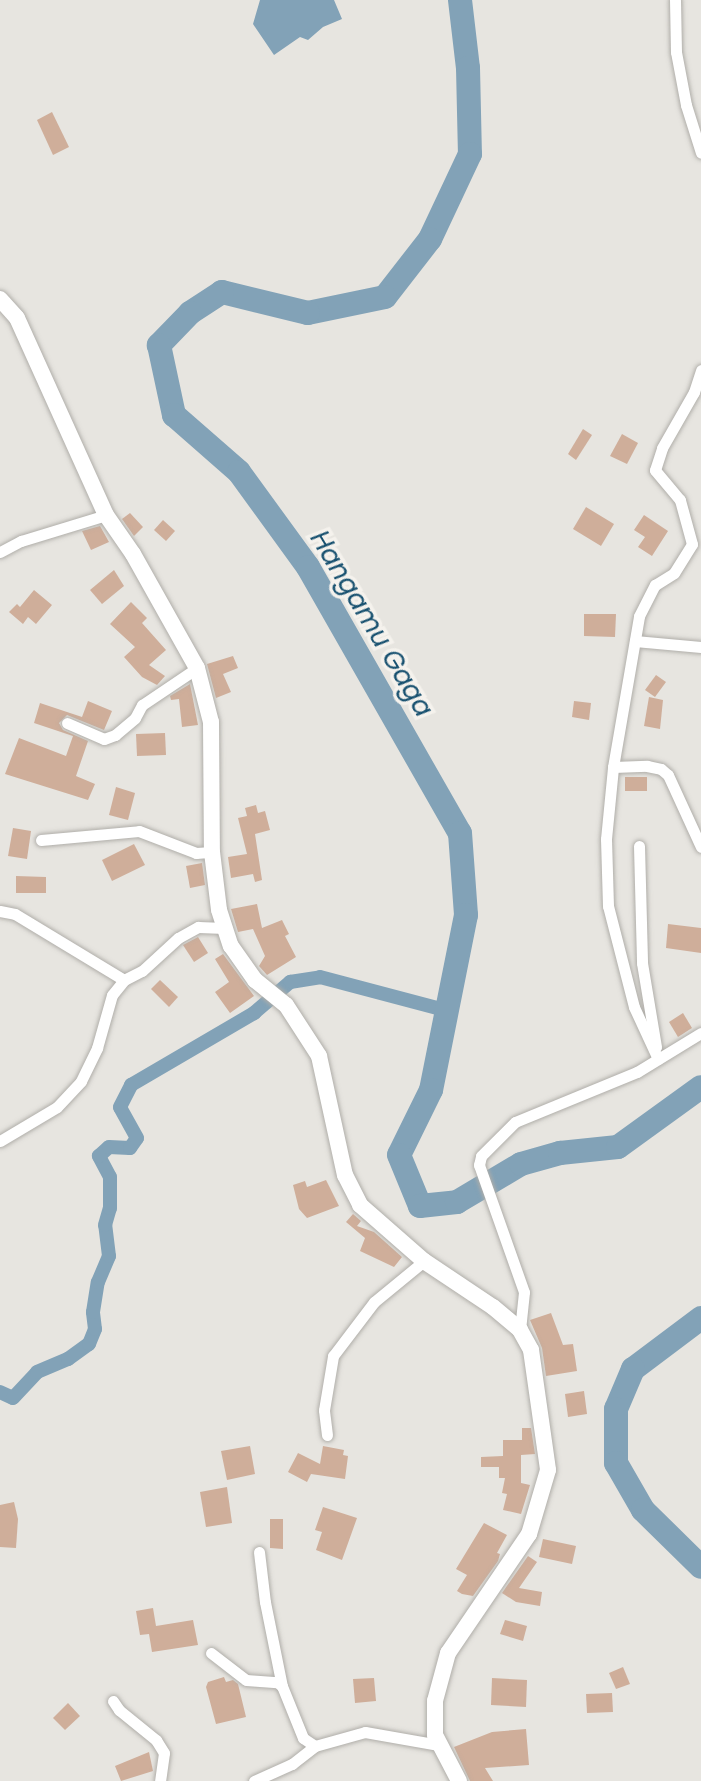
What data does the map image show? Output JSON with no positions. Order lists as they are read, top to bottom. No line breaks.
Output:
{"water":["Hangamu Gaga"]}
